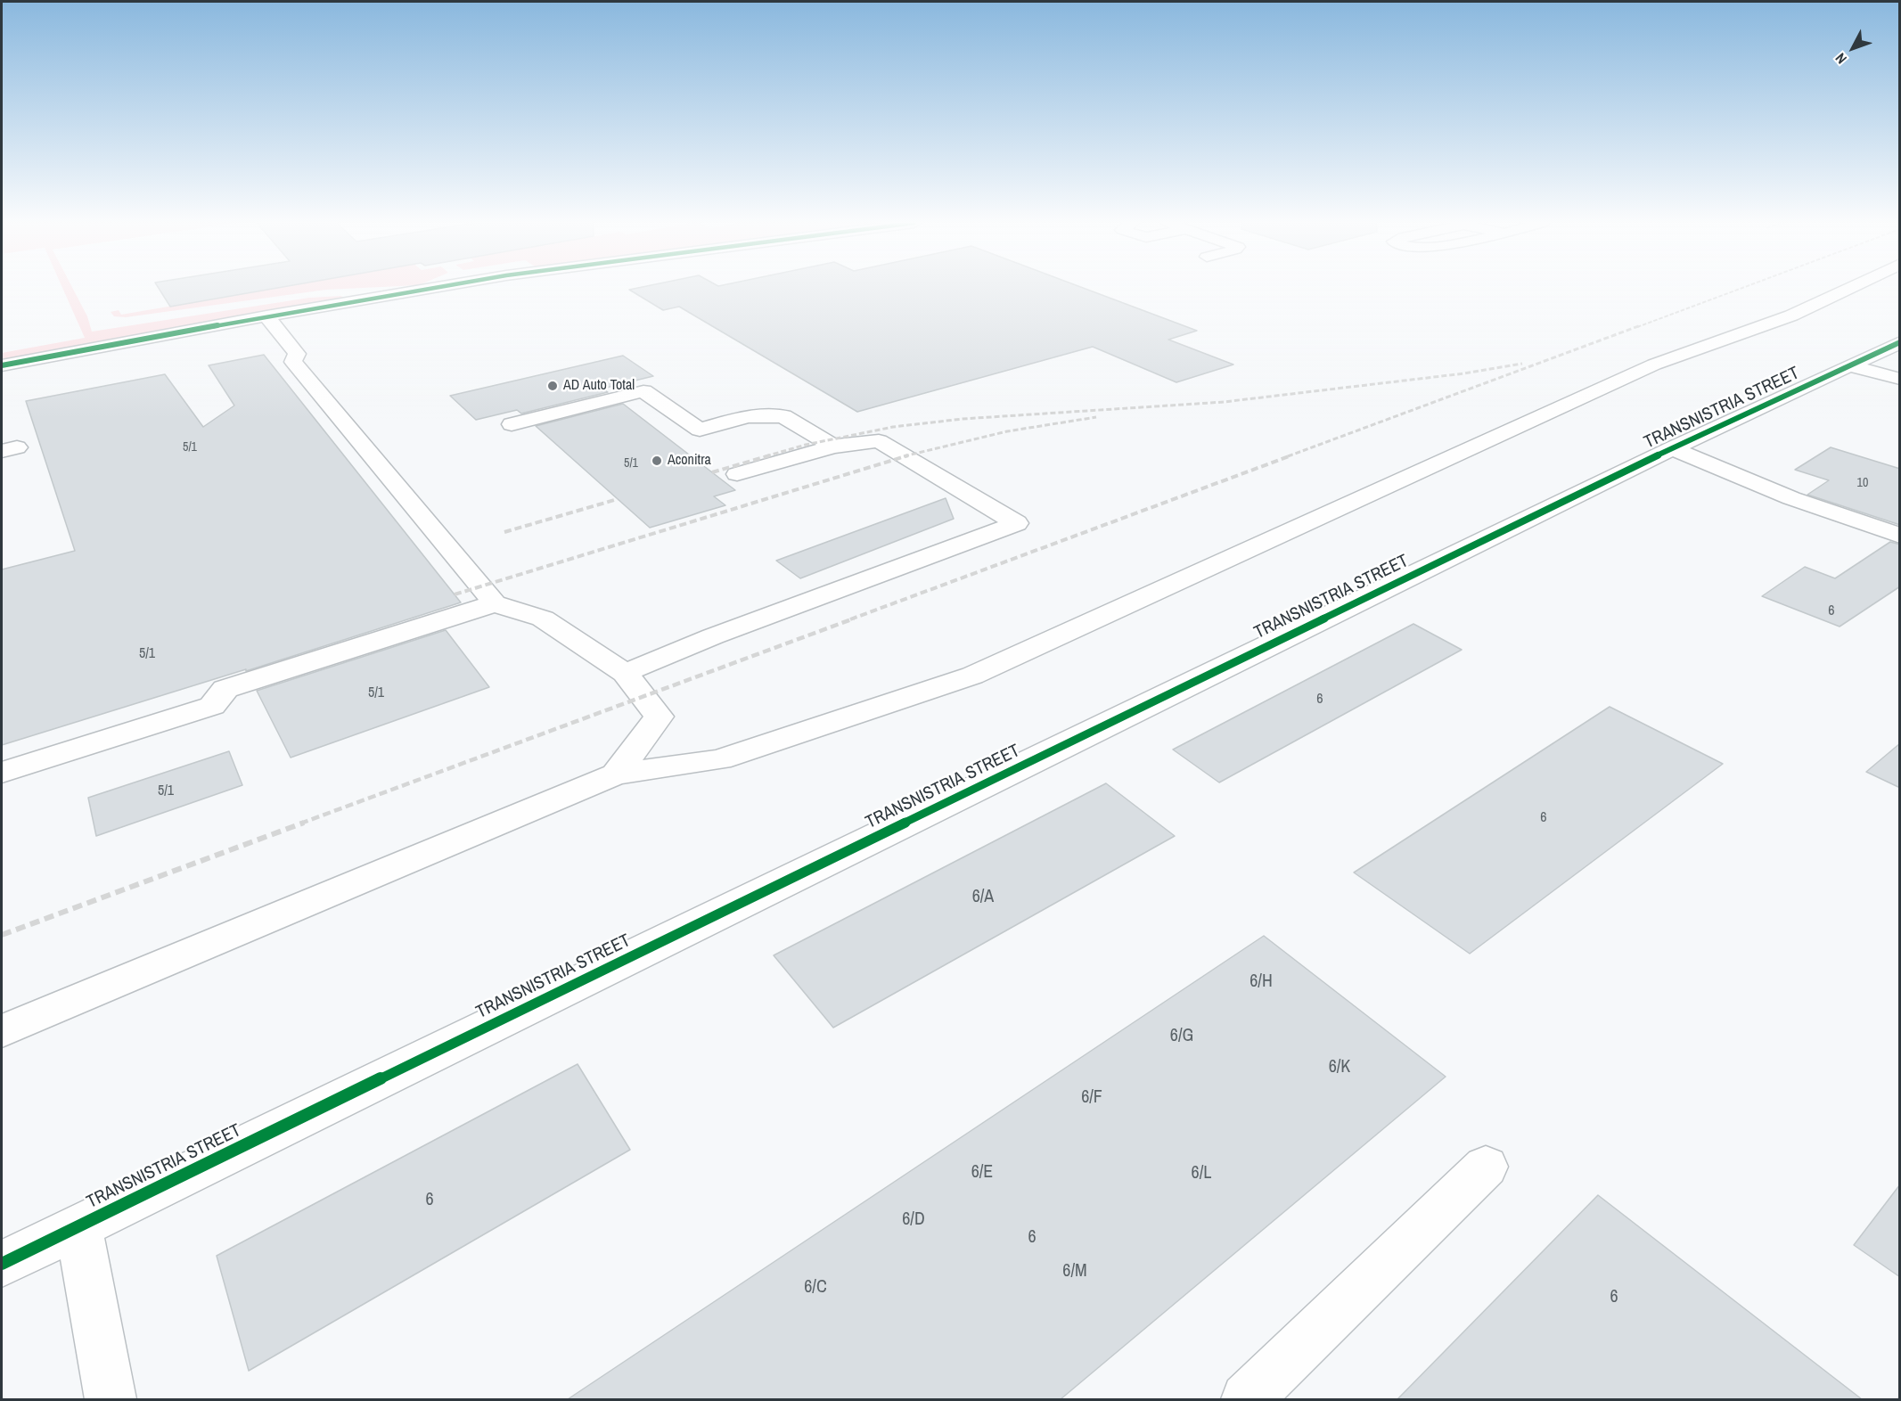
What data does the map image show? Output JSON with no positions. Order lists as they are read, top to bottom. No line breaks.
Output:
{"streets":{"street":["TRANSNISTRIA STREET"]},"places":["AD Auto Total","Aconitra"],"house_numbers":["5/1","5/1","10","6","5/1","5/1","6","5/1","6","6/A","6/H","6/G","6/K","6/F","6/E","6/L","6","6/D","6","6/M","6/C","6"],"north":"bottom left"}
